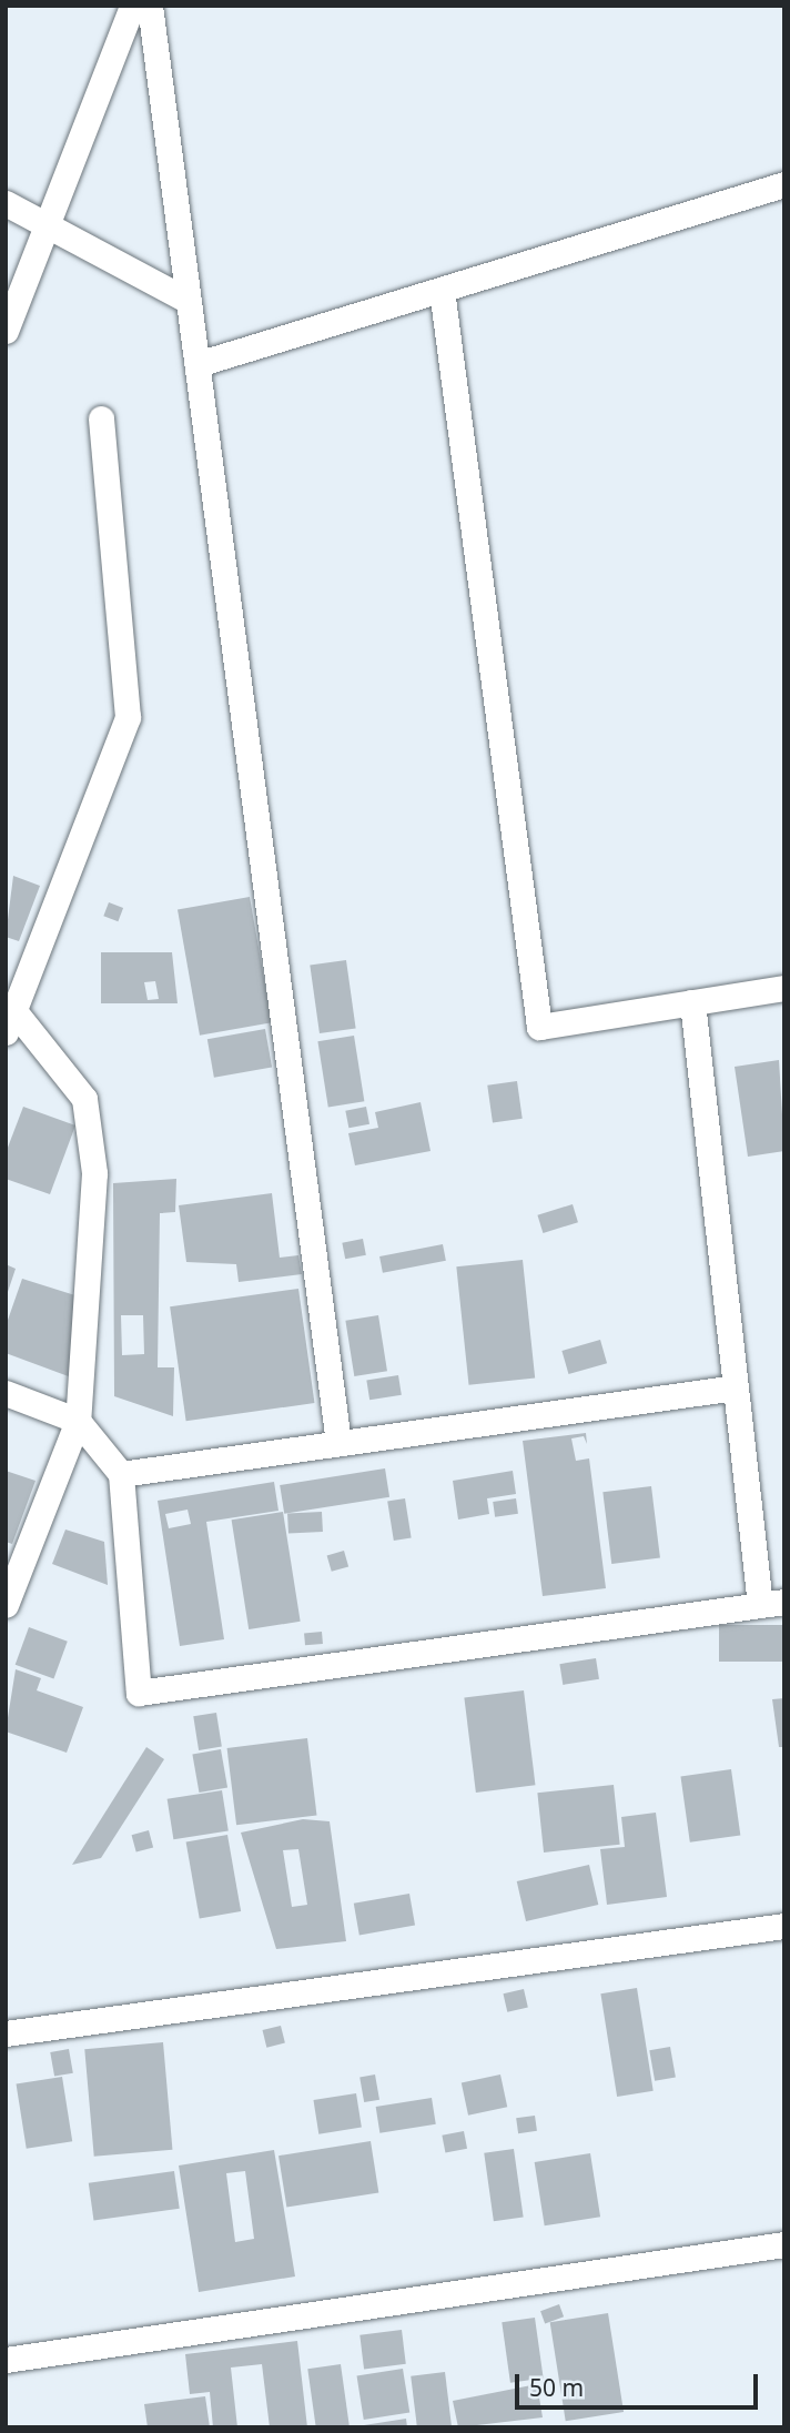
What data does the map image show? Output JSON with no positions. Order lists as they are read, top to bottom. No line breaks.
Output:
{"scale_bar":"50 m"}
